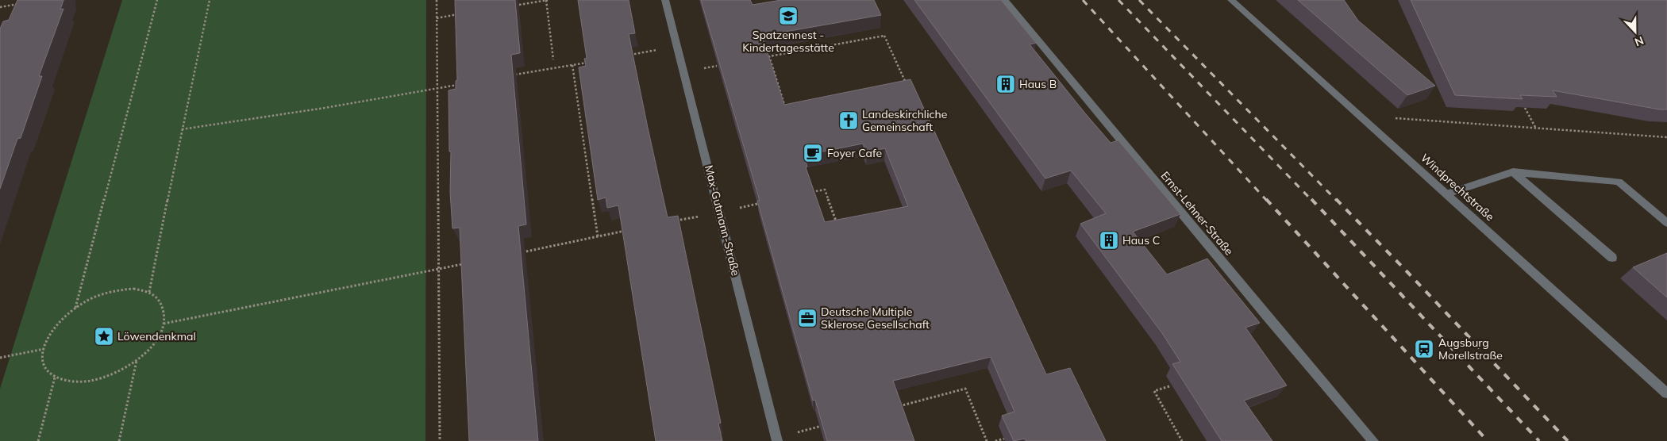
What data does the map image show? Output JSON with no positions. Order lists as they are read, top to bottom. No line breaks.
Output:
{"streets":{"street":["Windprechtstraße","Ernst-Lehner-Straße","Max-Gutmann-Straße"]},"places":{"school or university":["Spatzennest - Kindertagesstätte"],"building":["Haus B","Haus C"],"church":["Landeskirchliche Gemeinschaft"],"cafe":["Foyer Cafe"],"office":["Deutsche Multiple Sklerose Gesellschaft"],"place":["Löwendenkmal"],"station":["Augsburg Morellstraße"]},"north":"bottom"}
